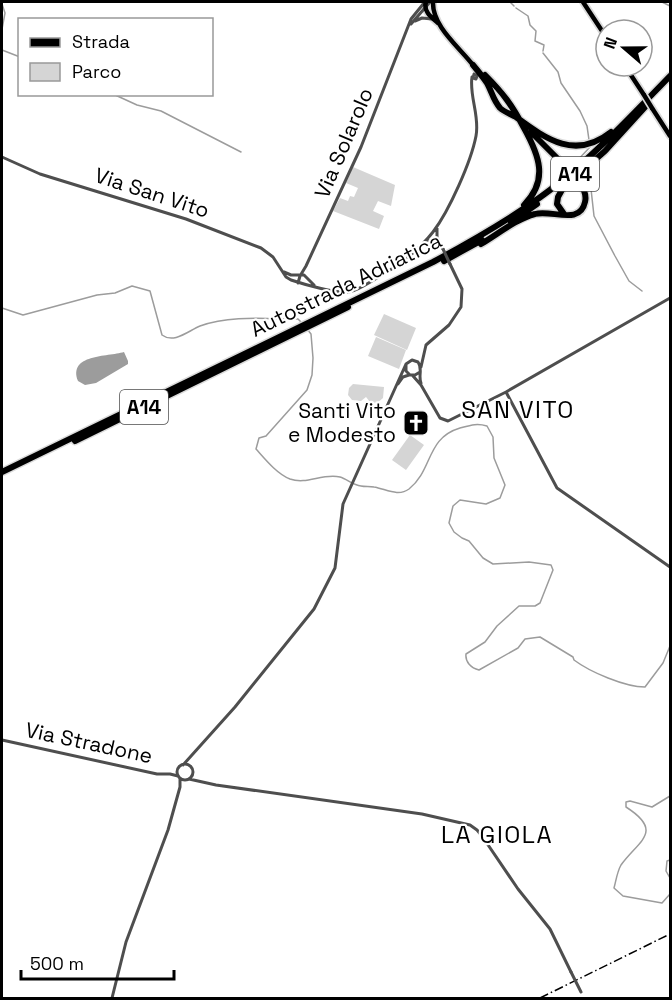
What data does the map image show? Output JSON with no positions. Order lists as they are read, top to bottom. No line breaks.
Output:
{"streets":{"highway":["A14","Autostrada Adriatica"],"street":["Via Solarolo","Via San Vito","Via Stradone"]},"crossings":[["Via Solarolo","Via San Vito"]],"districts":["SAN VITO","LA GIOLA"],"places":{"church":["Santi Vito e Modesto"]},"legend":["Strada","Parco"],"scale_bar":"500 m","north":"left"}
